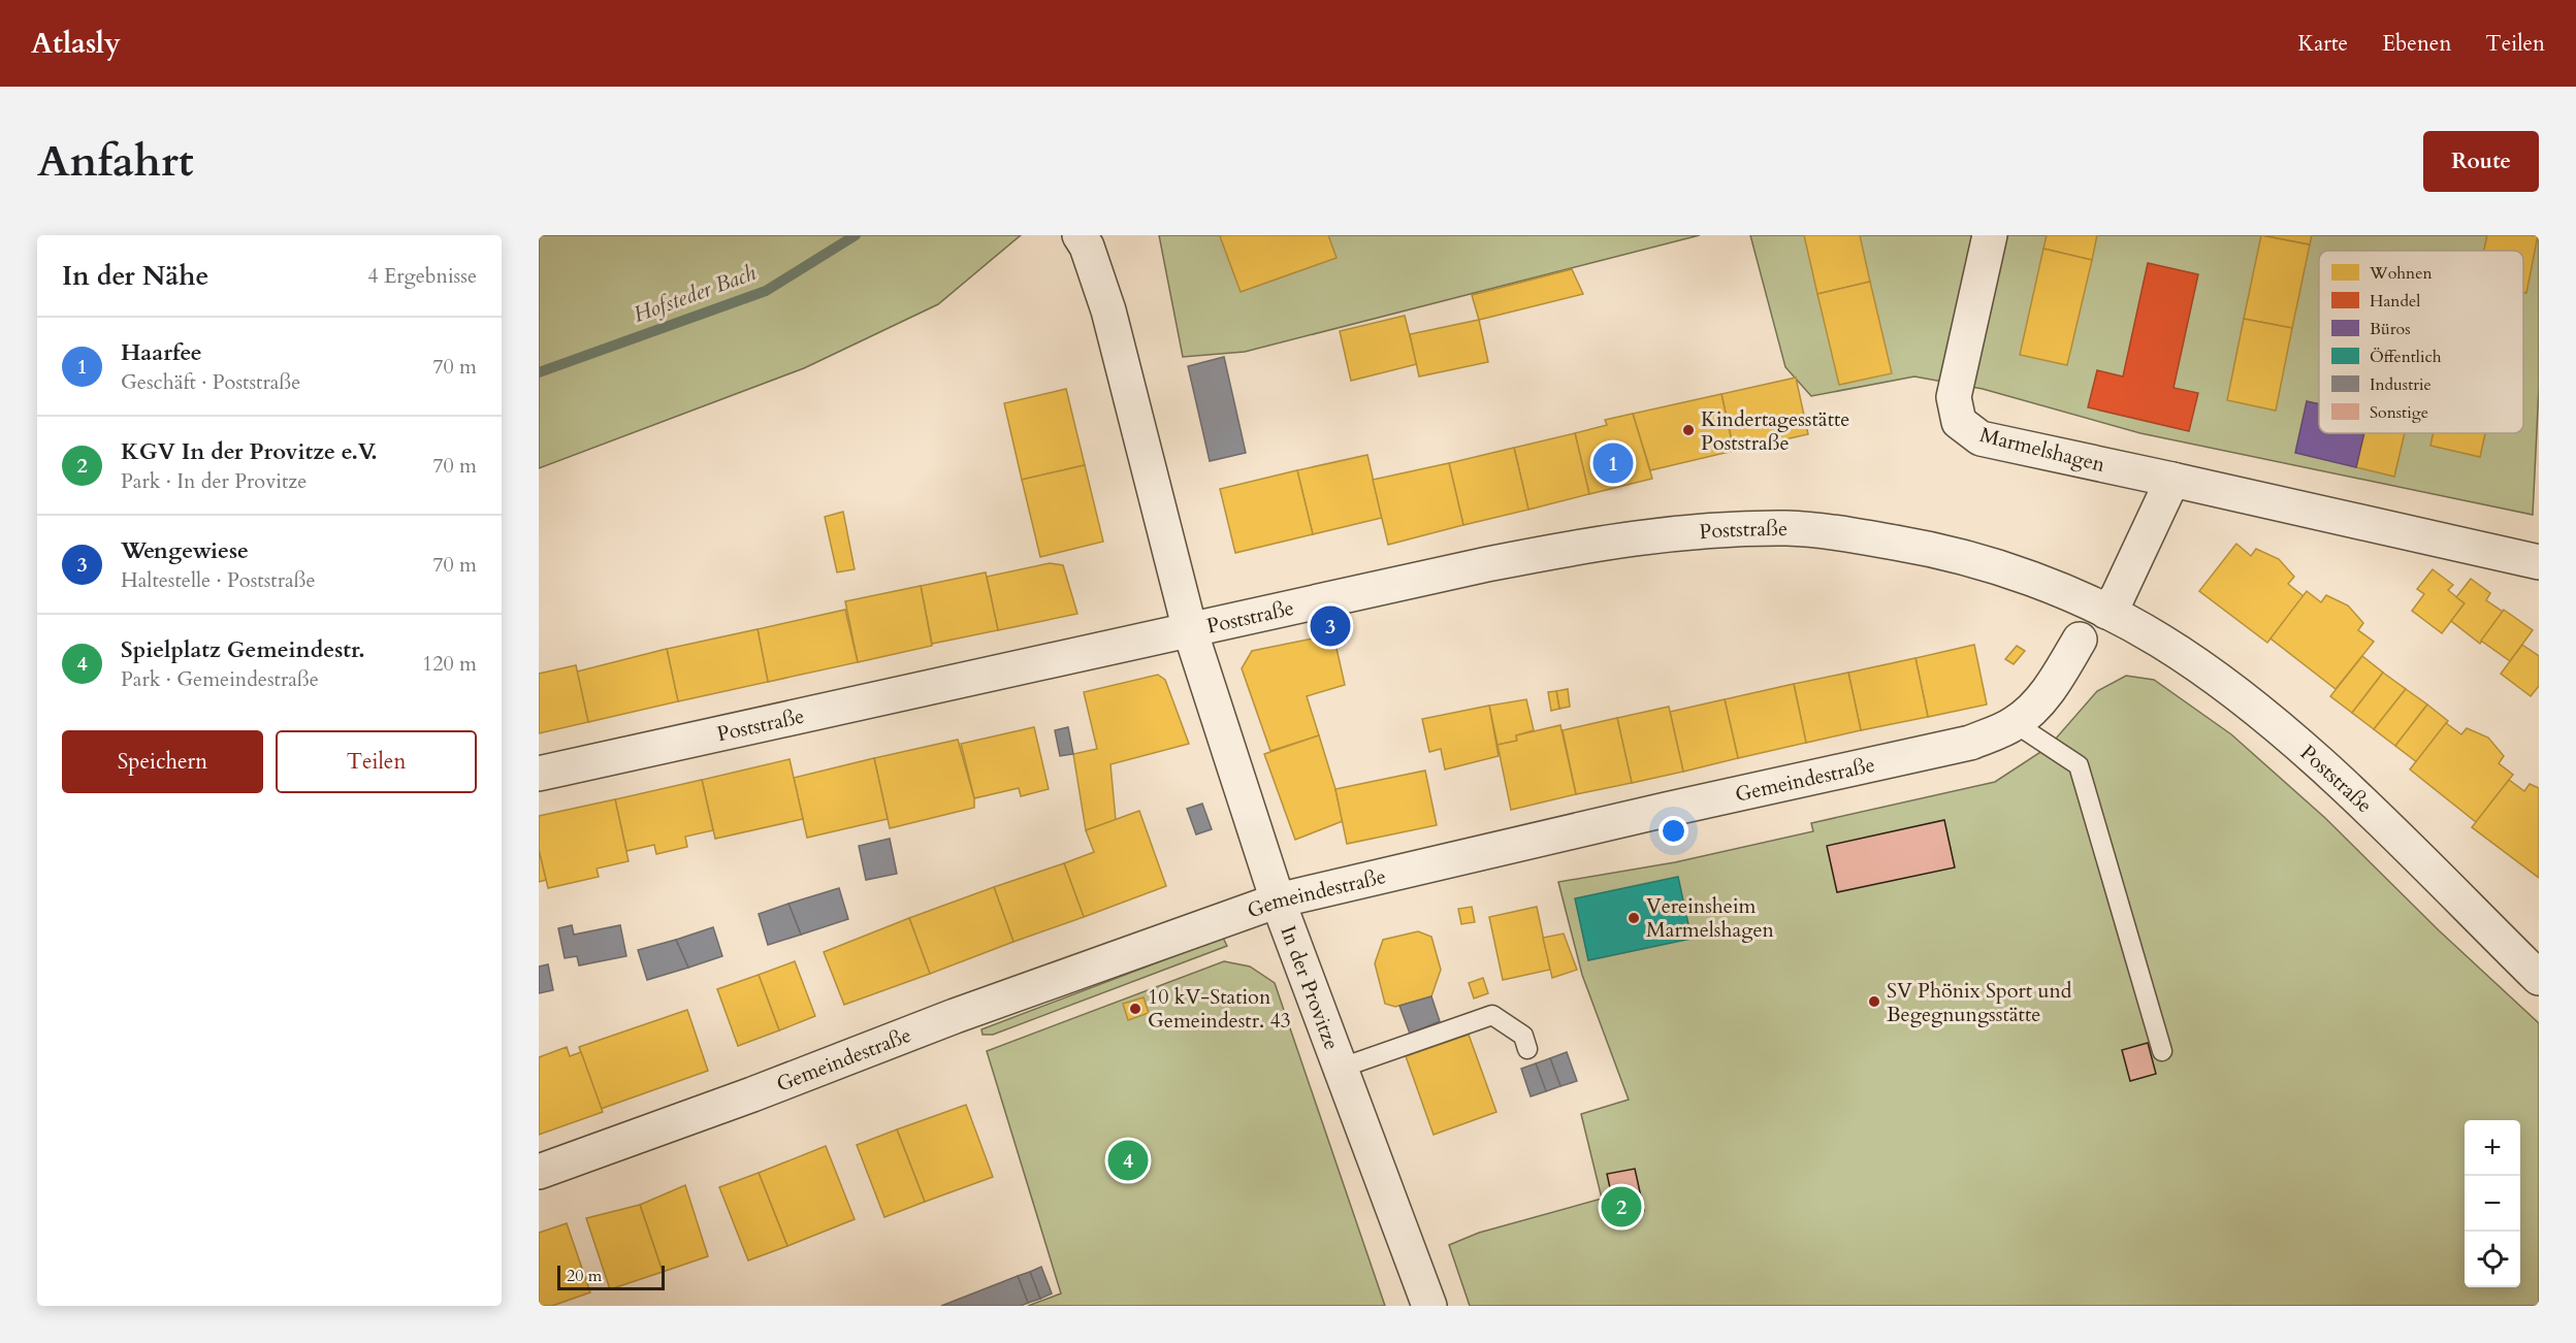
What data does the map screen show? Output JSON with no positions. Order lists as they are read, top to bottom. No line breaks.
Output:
{"streets":{"street":["Marmelshagen","Poststraße","Gemeindestraße","In der Provitze"]},"crossings":[["Poststraße","In der Provitze"],["Gemeindestraße","In der Provitze"]],"water":["Hofsteder Bach"],"places":["Kindertagesstätte Poststraße","Vereinsheim Marmelshagen","SV Phönix Sport und Begegnungsstätte","10 kV-Station Gemeindestr. 43"],"legend":["Wohnen","Handel","Büros","Öffentlich","Industrie","Sonstige"],"scale_bar":"20 m","page":{"header":"Atlasly","nav":["Karte","Ebenen","Teilen"],"buttons":["Route",["Speichern","Teilen"]],"title":"Anfahrt","heading":["In der Nähe","4 Ergebnisse"],"list":[{"mark":"1","name":"Haarfee","note":"Geschäft · Poststraße","value":"70 m"},{"mark":"2","name":"KGV In der Provitze e.V.","note":"Park · In der Provitze","value":"70 m"},{"mark":"3","name":"Wengewiese","note":"Haltestelle · Poststraße","value":"70 m"},{"mark":"4","name":"Spielplatz Gemeindestr.","note":"Park · Gemeindestraße","value":"120 m"}],"pins":["1","3","4","2"],"map_buttons":["+","−"],"scale":"20 m"}}
